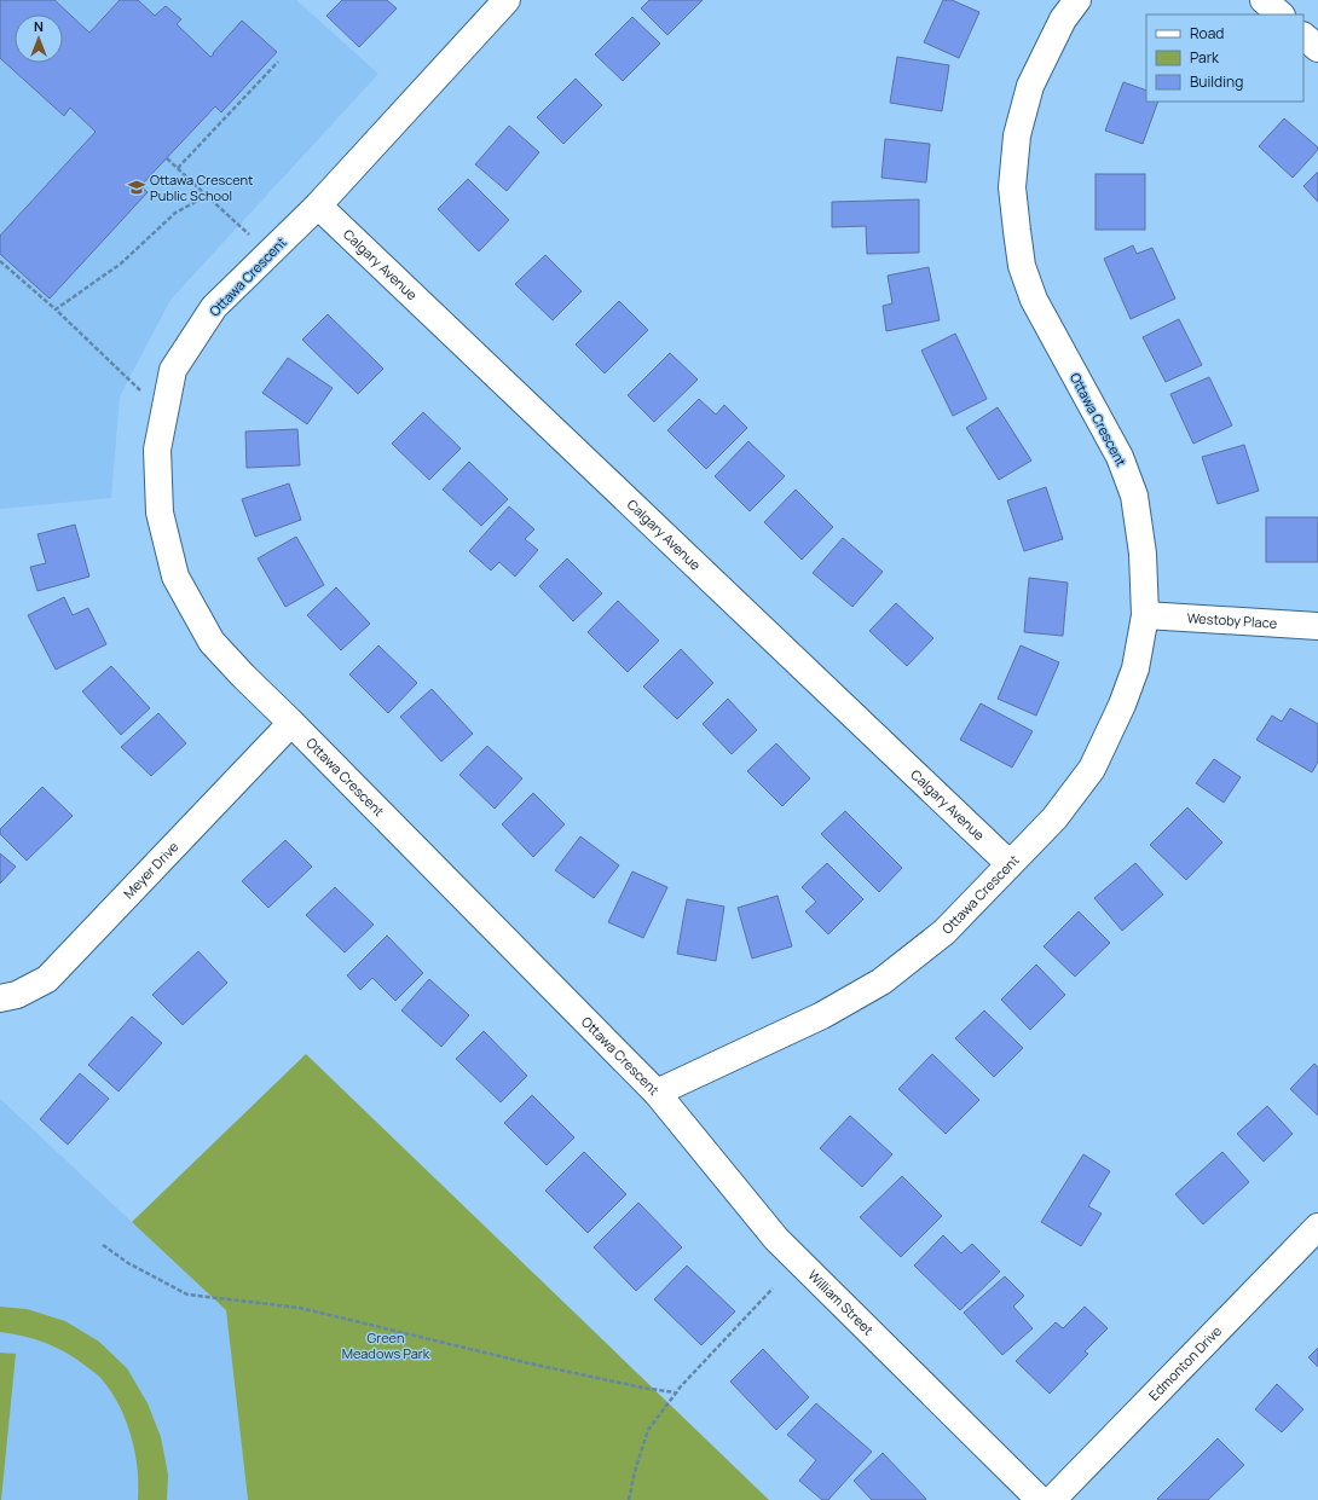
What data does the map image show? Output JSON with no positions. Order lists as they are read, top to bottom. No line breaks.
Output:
{"streets":{"street":["Calgary Avenue","Ottawa Crescent","Westoby Place","Meyer Drive","William Street","Edmonton Drive"]},"crossings":[["Calgary Avenue","Ottawa Crescent"],["Ottawa Crescent","Westoby Place"],["Ottawa Crescent","Meyer Drive"],["Ottawa Crescent","William Street"]],"parks":["Green Meadows Park"],"places":{"school or university":["Ottawa Crescent Public School"]},"legend":["Road","Park","Building"],"north":"top"}
